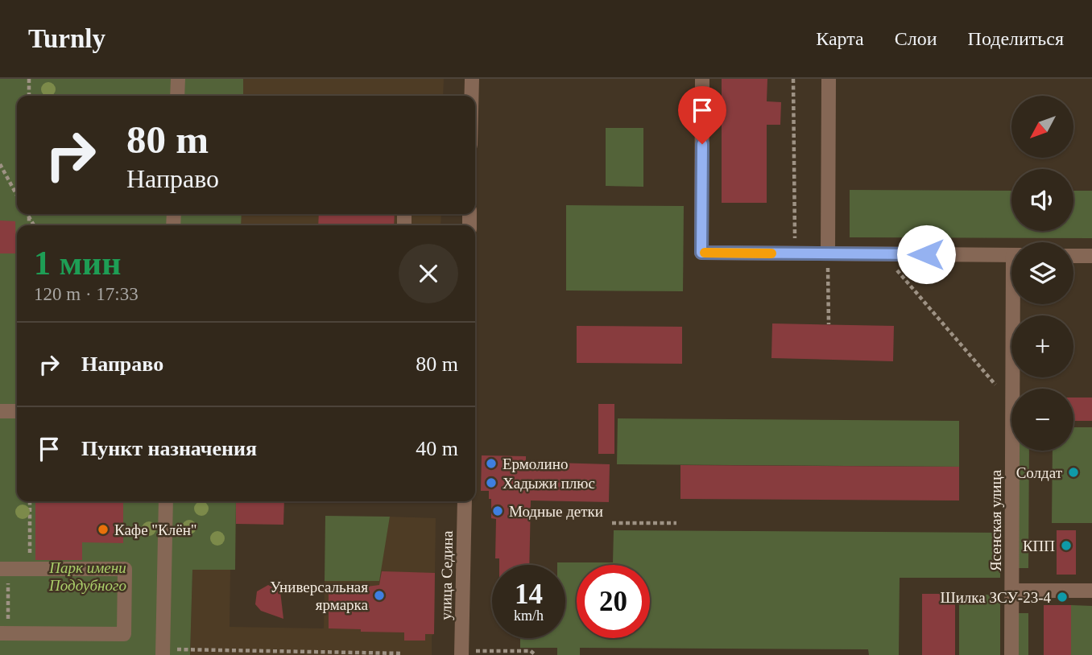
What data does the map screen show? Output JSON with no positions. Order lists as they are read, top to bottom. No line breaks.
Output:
{"streets":{"street":["Ясенская улица","улица Седина"]},"parks":["Парк имени Поддубного"],"places":["Ермолино","Солдат","Хадыжи плюс","Модные детки","Кафе \"Клён\"","КПП","Универсальная ярмарка","Шилка ЗСУ-23-4"],"north":"bottom left","page":{"header":"Turnly","nav":["Карта","Слои","Поделиться"],"map_buttons":["+","−"],"turn":["80 m","Направо"],"heading":["1 мин","120 m · 17:33"],"list":[{"name":"Направо","value":"80 m"},{"name":"Пункт назначения","value":"40 m"}],"speed":"14 km/h","limit":"20"}}
